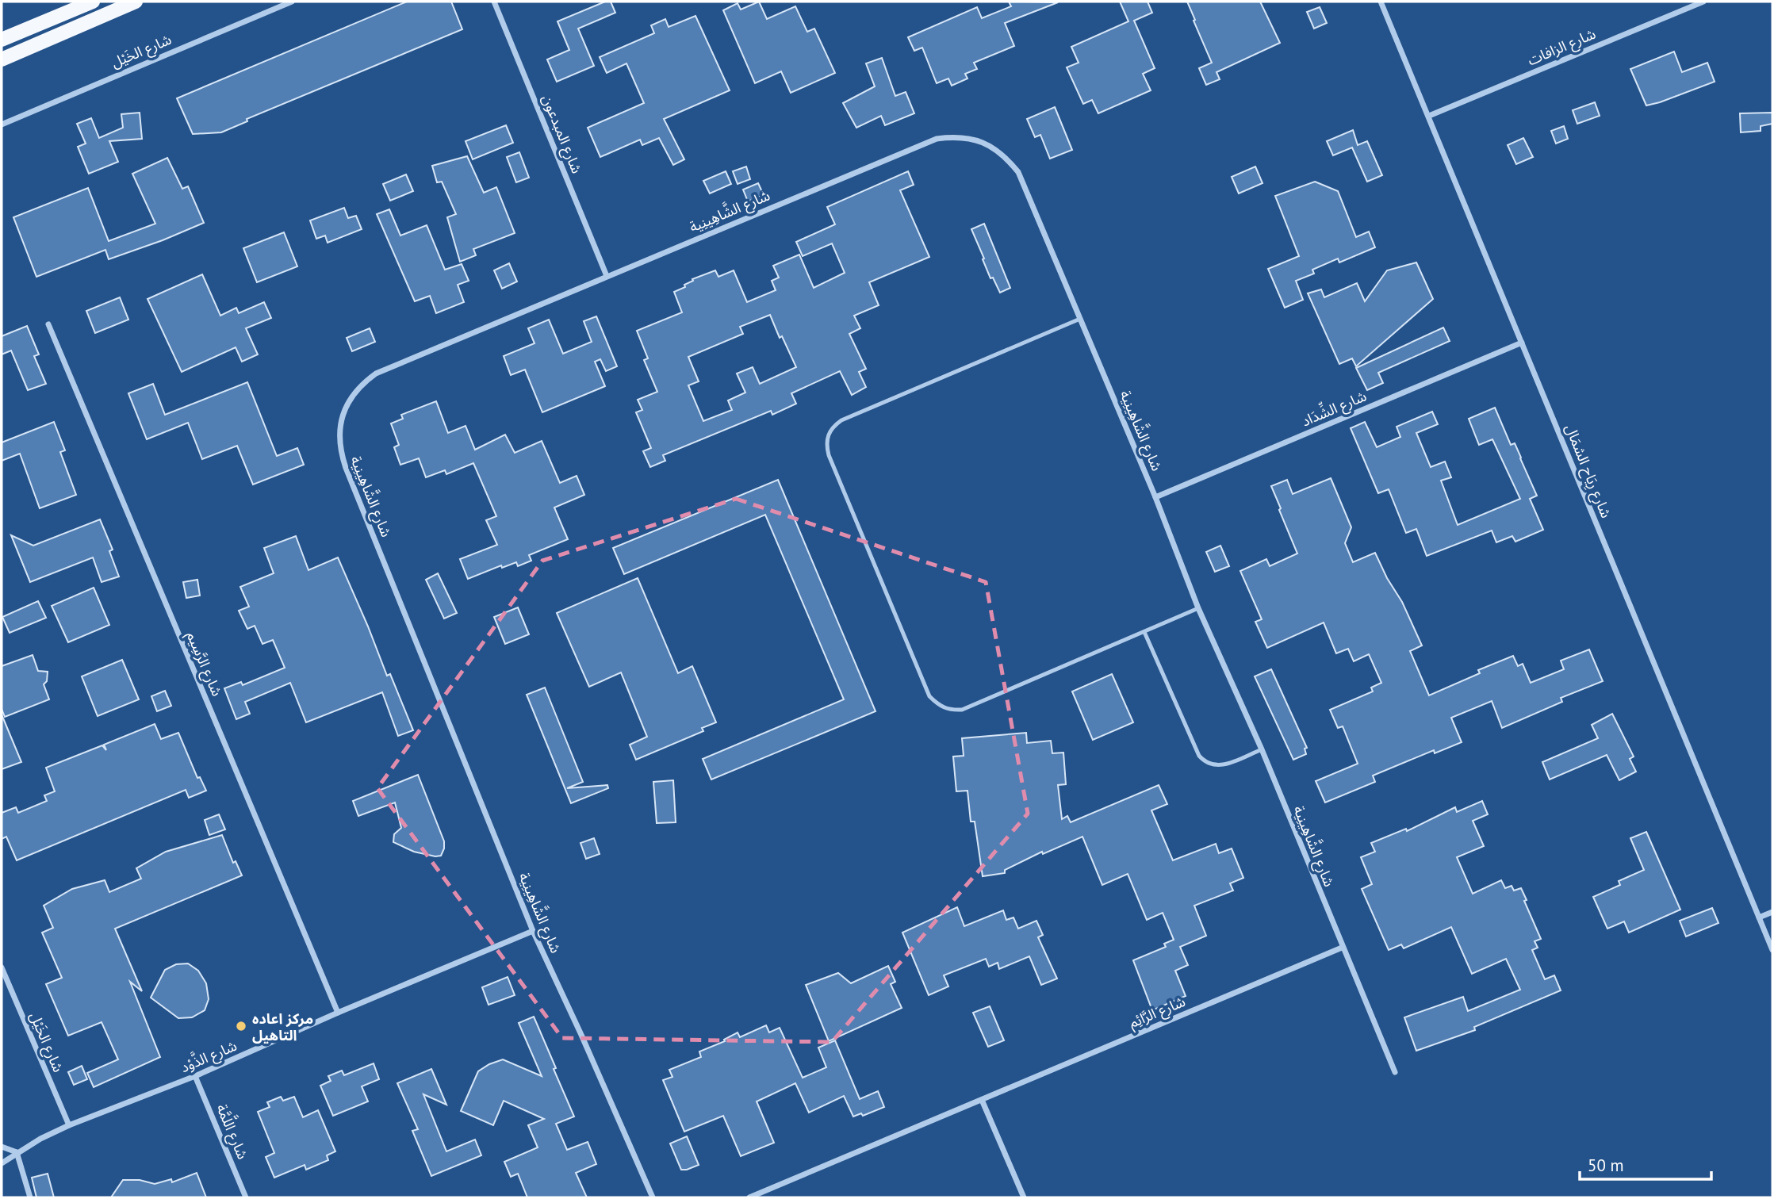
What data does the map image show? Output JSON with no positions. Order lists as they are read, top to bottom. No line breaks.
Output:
{"streets":{"street":["شارع الزافات","شارع الخَيْل","شارع المبدعون","شارع الشَّاهِينِية","شارع الشِّدَاد","شارع رِيَاح الشمَال","شارع الرَّسِيم","شارع الرَّائِم","شارع الذَّوْد","شارع اللَّمَّة"]},"crossings":[["شارع الزافات","شارع رِيَاح الشمَال"],["شارع الخَيْل","شارع الذَّوْد"],["شارع المبدعون","شارع الشَّاهِينِية"],["شارع الشَّاهِينِية","شارع الشِّدَاد"],["شارع الشَّاهِينِية","شارع الرَّائِم"],["شارع الشَّاهِينِية","شارع الذَّوْد"],["شارع الشِّدَاد","شارع رِيَاح الشمَال"],["شارع الرَّسِيم","شارع الذَّوْد"],["شارع الذَّوْد","شارع اللَّمَّة"]],"places":["مركز اعاده التاهيل"],"scale_bar":"50 m"}
